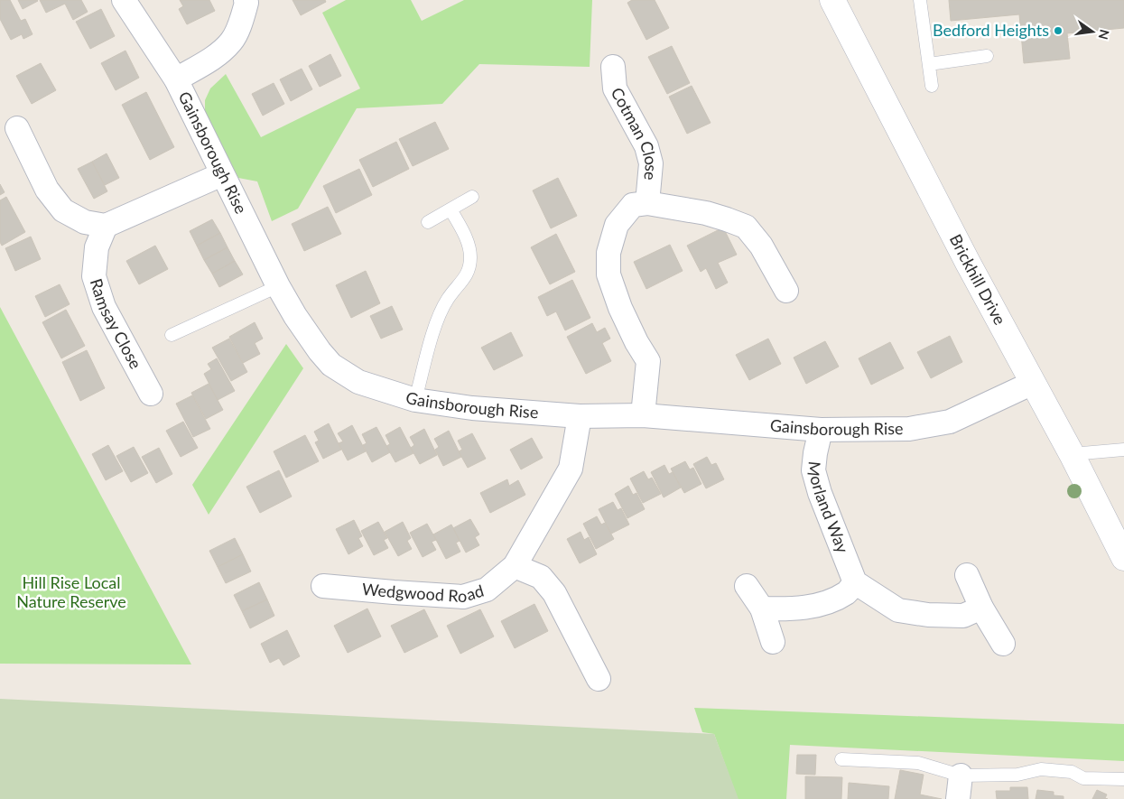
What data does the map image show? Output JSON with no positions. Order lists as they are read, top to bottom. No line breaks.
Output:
{"streets":{"street":["Cotman Close","Gainsborough Rise","Brickhill Drive","Ramsay Close","Morland Way","Wedgwood Road"]},"crossings":[["Cotman Close","Gainsborough Rise"],["Gainsborough Rise","Brickhill Drive"],["Gainsborough Rise","Morland Way"],["Gainsborough Rise","Wedgwood Road"]],"parks":["Hill Rise Local Nature Reserve"],"places":["Bedford Heights"],"north":"right"}
